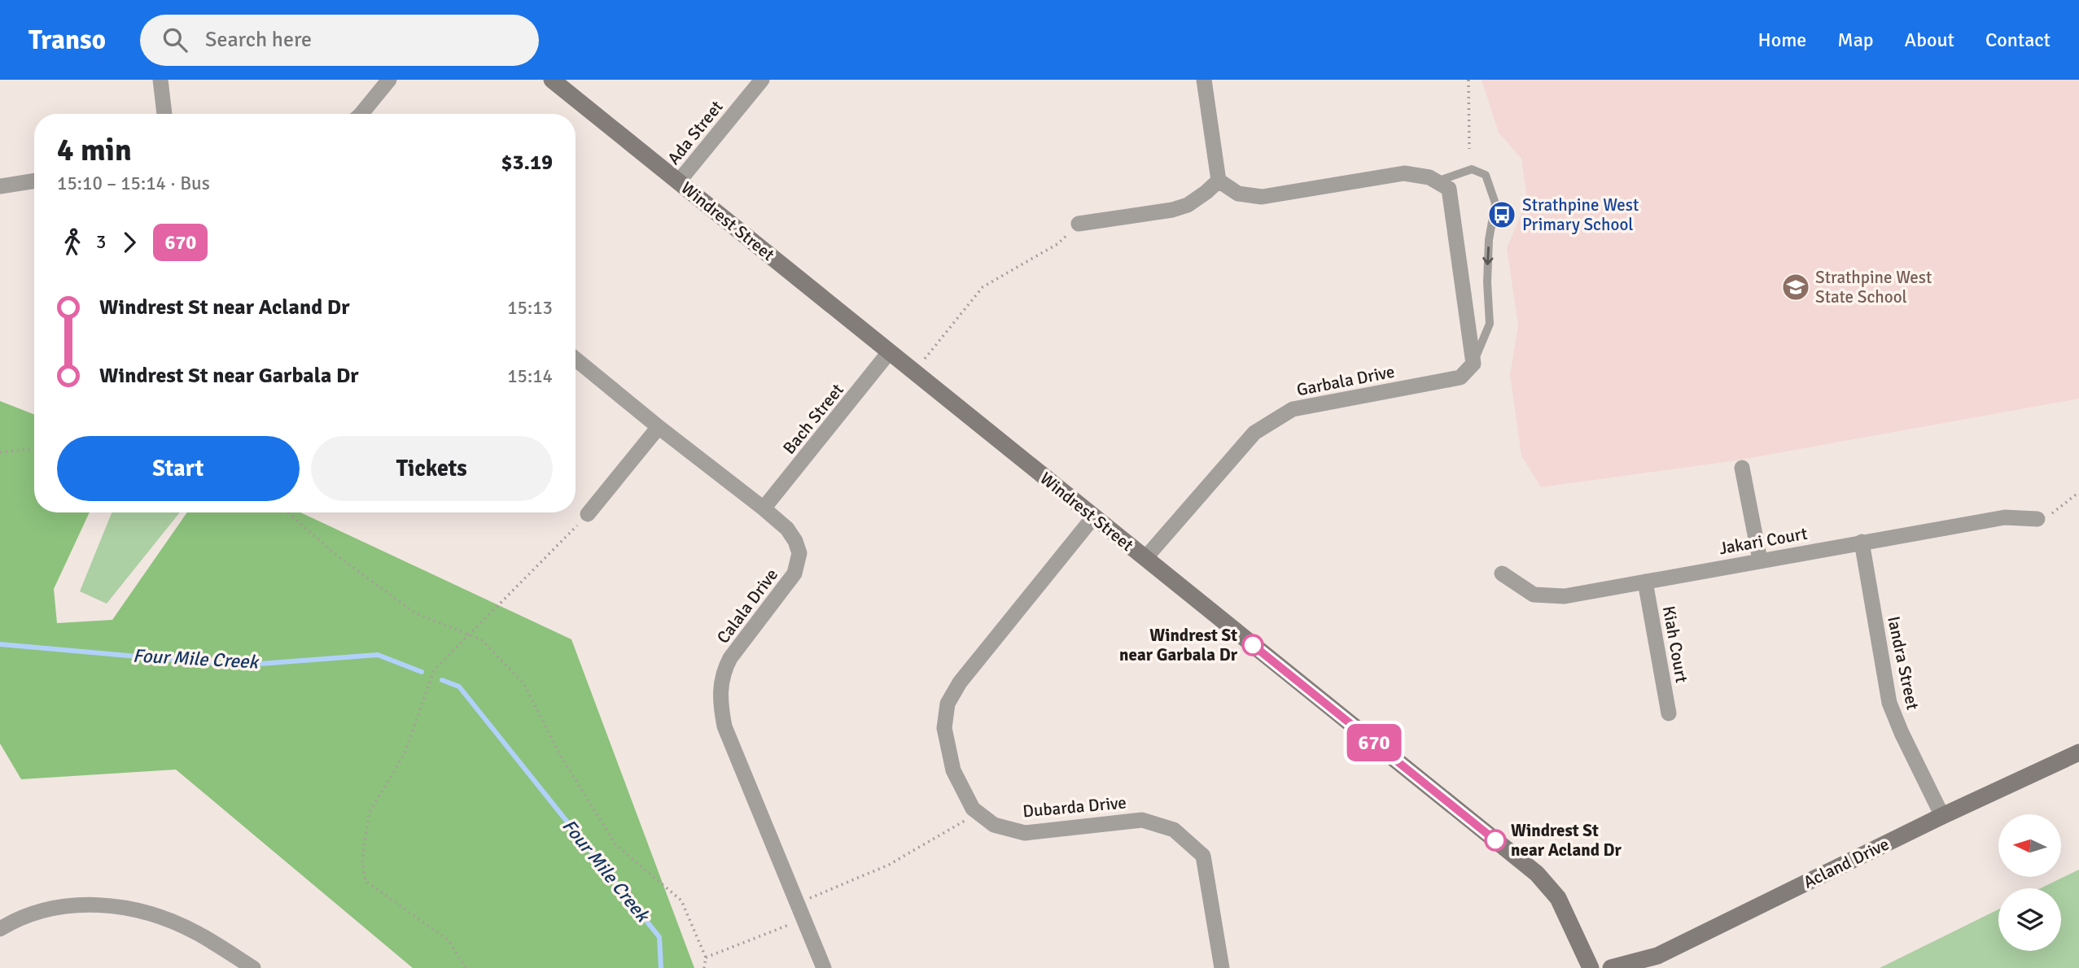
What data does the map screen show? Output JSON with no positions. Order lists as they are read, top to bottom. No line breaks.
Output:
{"streets":{"street":["Ada Street","Windrest Street","Garbala Drive","Bach Street","Jakari Court","Calala Drive","Kiah Court","Iandra Street","Dubarda Drive","Acland Drive"]},"crossings":[["Ada Street","Windrest Street"],["Windrest Street","Garbala Drive"],["Windrest Street","Bach Street"],["Windrest Street","Dubarda Drive"],["Bach Street","Calala Drive"],["Jakari Court","Kiah Court"],["Jakari Court","Iandra Street"],["Iandra Street","Acland Drive"]],"water":["Four Mile Creek"],"places":{"bus stop":["Strathpine West Primary School"],"school or university":["Strathpine West State School"],"other":["Windrest St near Garbala Dr","Windrest St near Acland Dr"]},"lines":["bus line 670"],"north":"left","page":{"header":"Transo","search":"Search here","nav":["Home","Map","About","Contact"],"on_map":"670","heading":["4 min","15:10 – 15:14 · Bus","$3.19"],"legs":["3","670"],"list":[{"name":"Windrest St near Acland Dr","value":"15:13"},{"name":"Windrest St near Garbala Dr","value":"15:14"}],"buttons":["Start","Tickets"]}}
